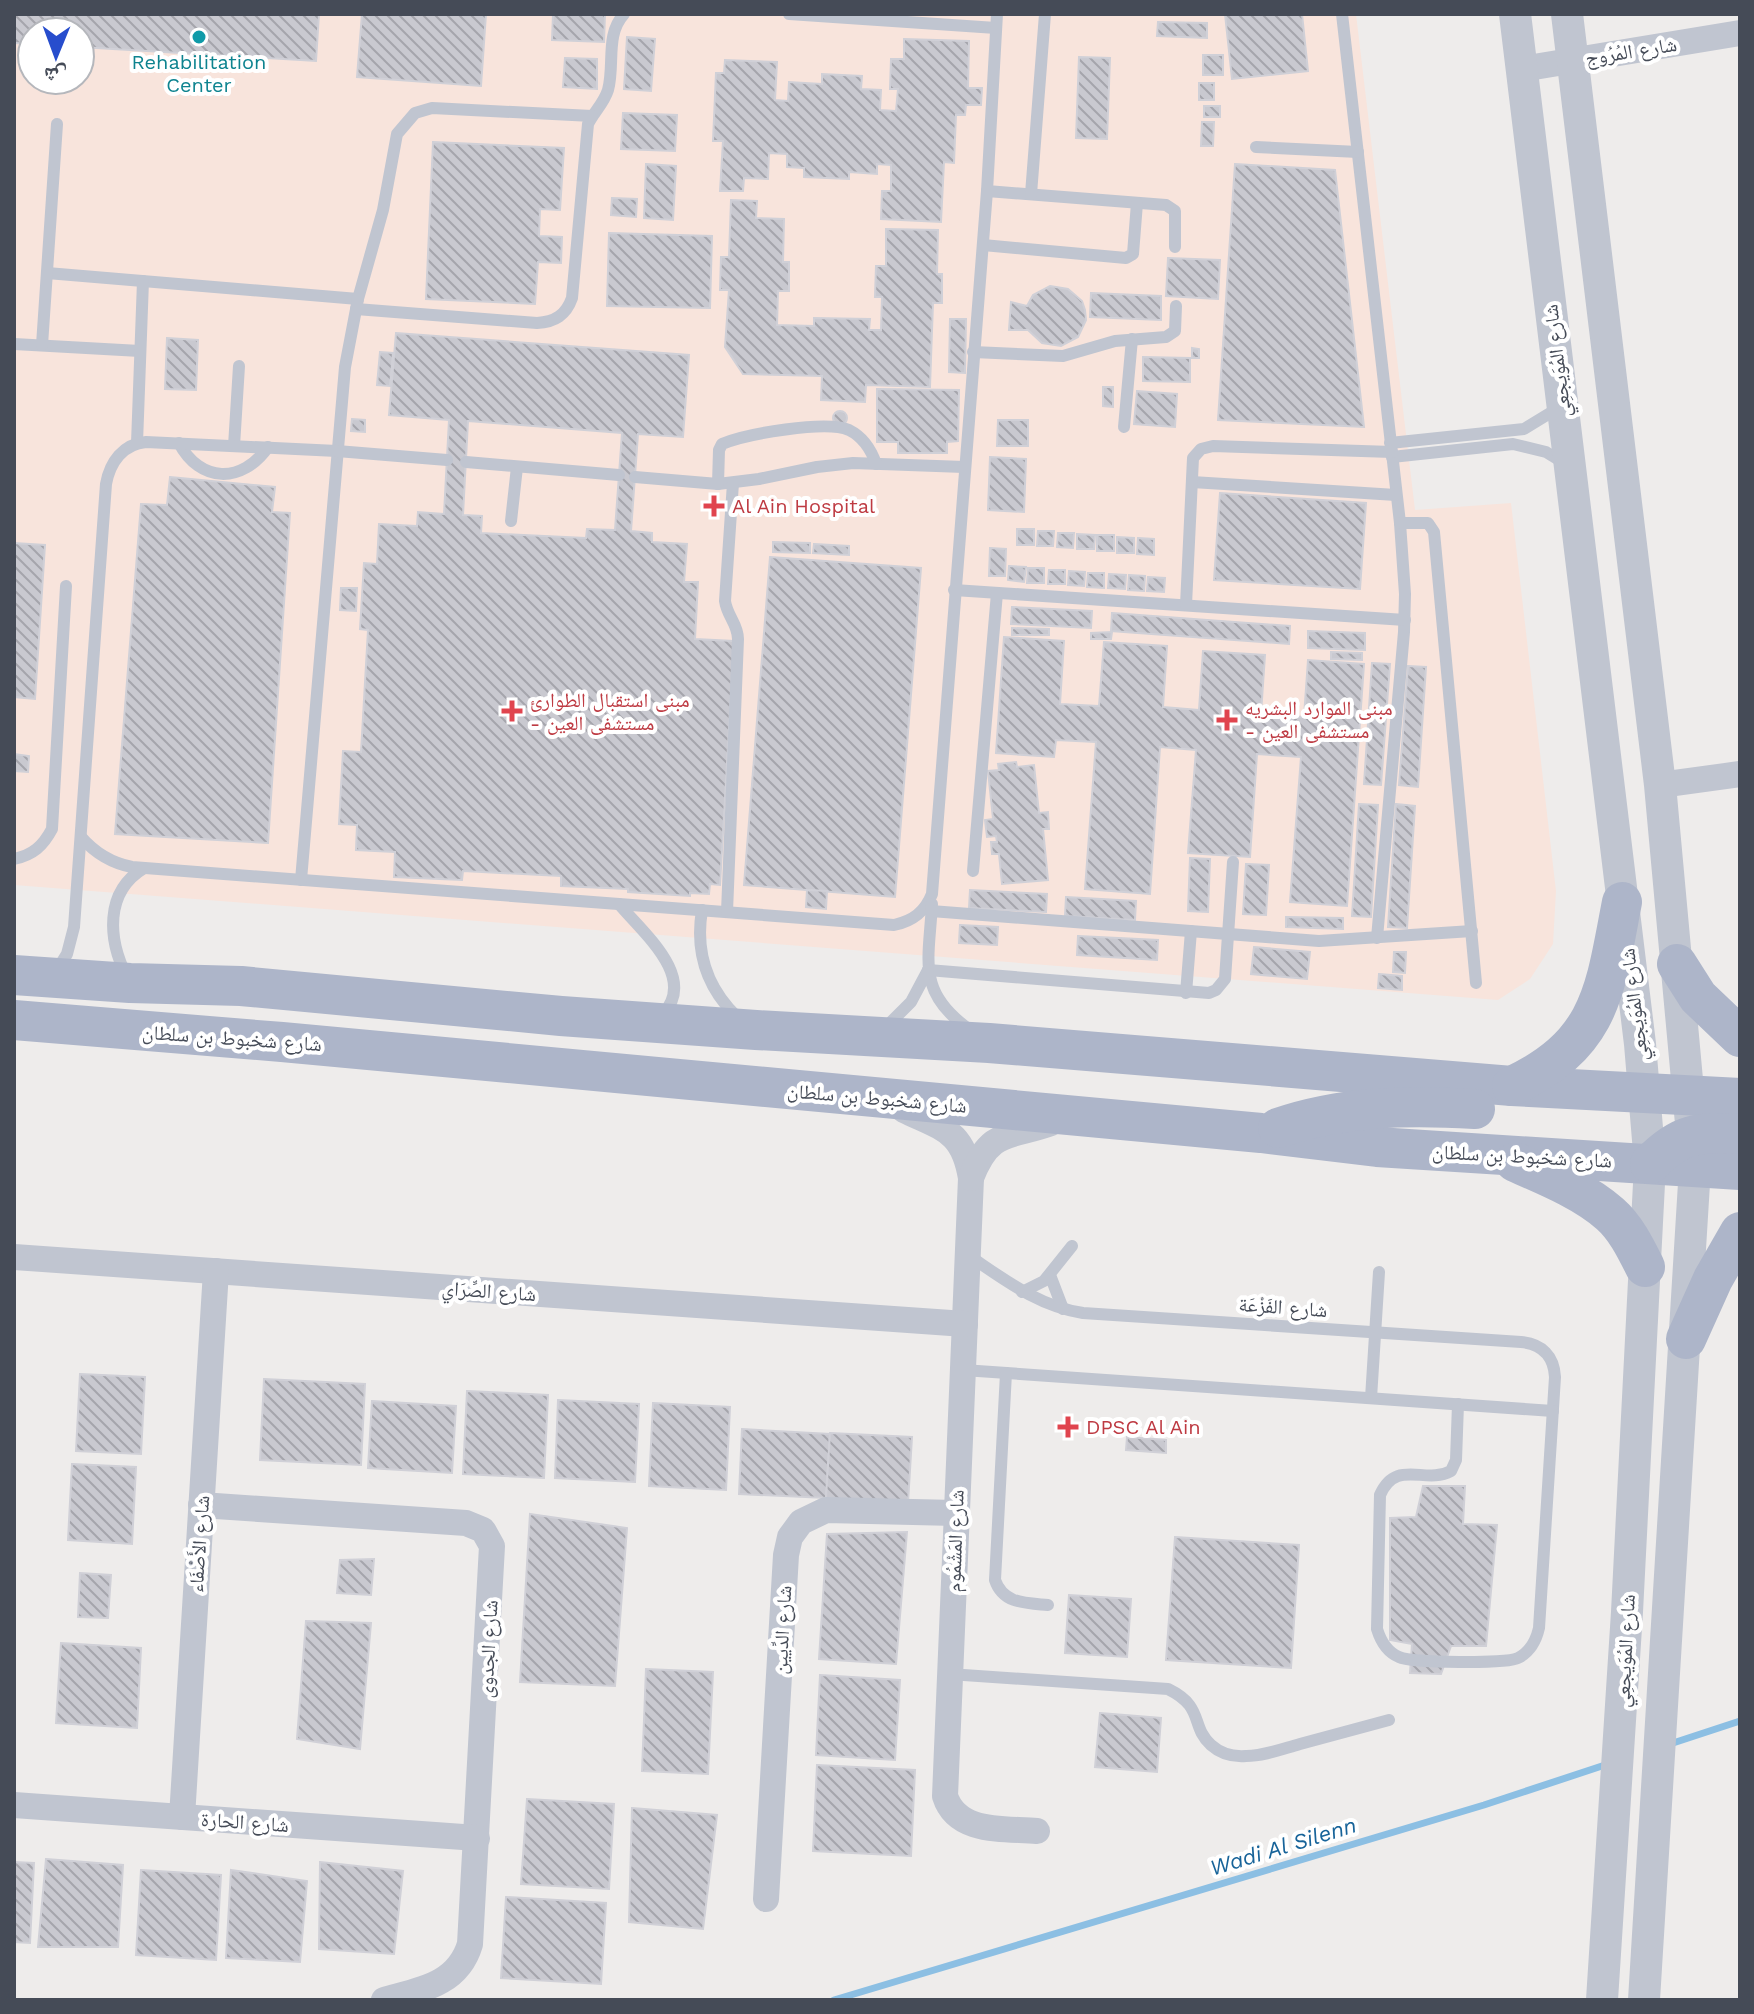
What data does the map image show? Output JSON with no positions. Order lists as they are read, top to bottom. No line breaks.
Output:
{"streets":{"main road":["شارع شخبوط بن سلطان"],"street":["شارع المُرُوج","شارع المُوَيجعِي","شارع الصِّرَاي","شارع المَشْمُوم","شارع الأَصْفَاء","شارع الدِّيين","شارع الجدوى","شارع الحارة"],"lane":["شارع الفَزْعَة"]},"crossings":[["شارع المُرُوج","شارع المُوَيجعِي"],["شارع المُوَيجعِي","شارع شخبوط بن سلطان"],["شارع شخبوط بن سلطان","شارع المَشْمُوم"],["شارع الصِّرَاي","شارع المَشْمُوم"],["شارع الصِّرَاي","شارع الأَصْفَاء"],["شارع الفَزْعَة","شارع المَشْمُوم"],["شارع المَشْمُوم","شارع الدِّيين"],["شارع الأَصْفَاء","شارع الجدوى"],["شارع الأَصْفَاء","شارع الحارة"],["شارع الجدوى","شارع الحارة"]],"water":["Wadi Al Silenn"],"places":{"other":["Rehabilitation Center"],"health":["Al Ain Hospital","مبنى استقبال الطوارئ - مستشفى العين","مبنى الموارد البشريه - مستشفى العين","DPSC Al Ain"]},"north":"bottom"}
